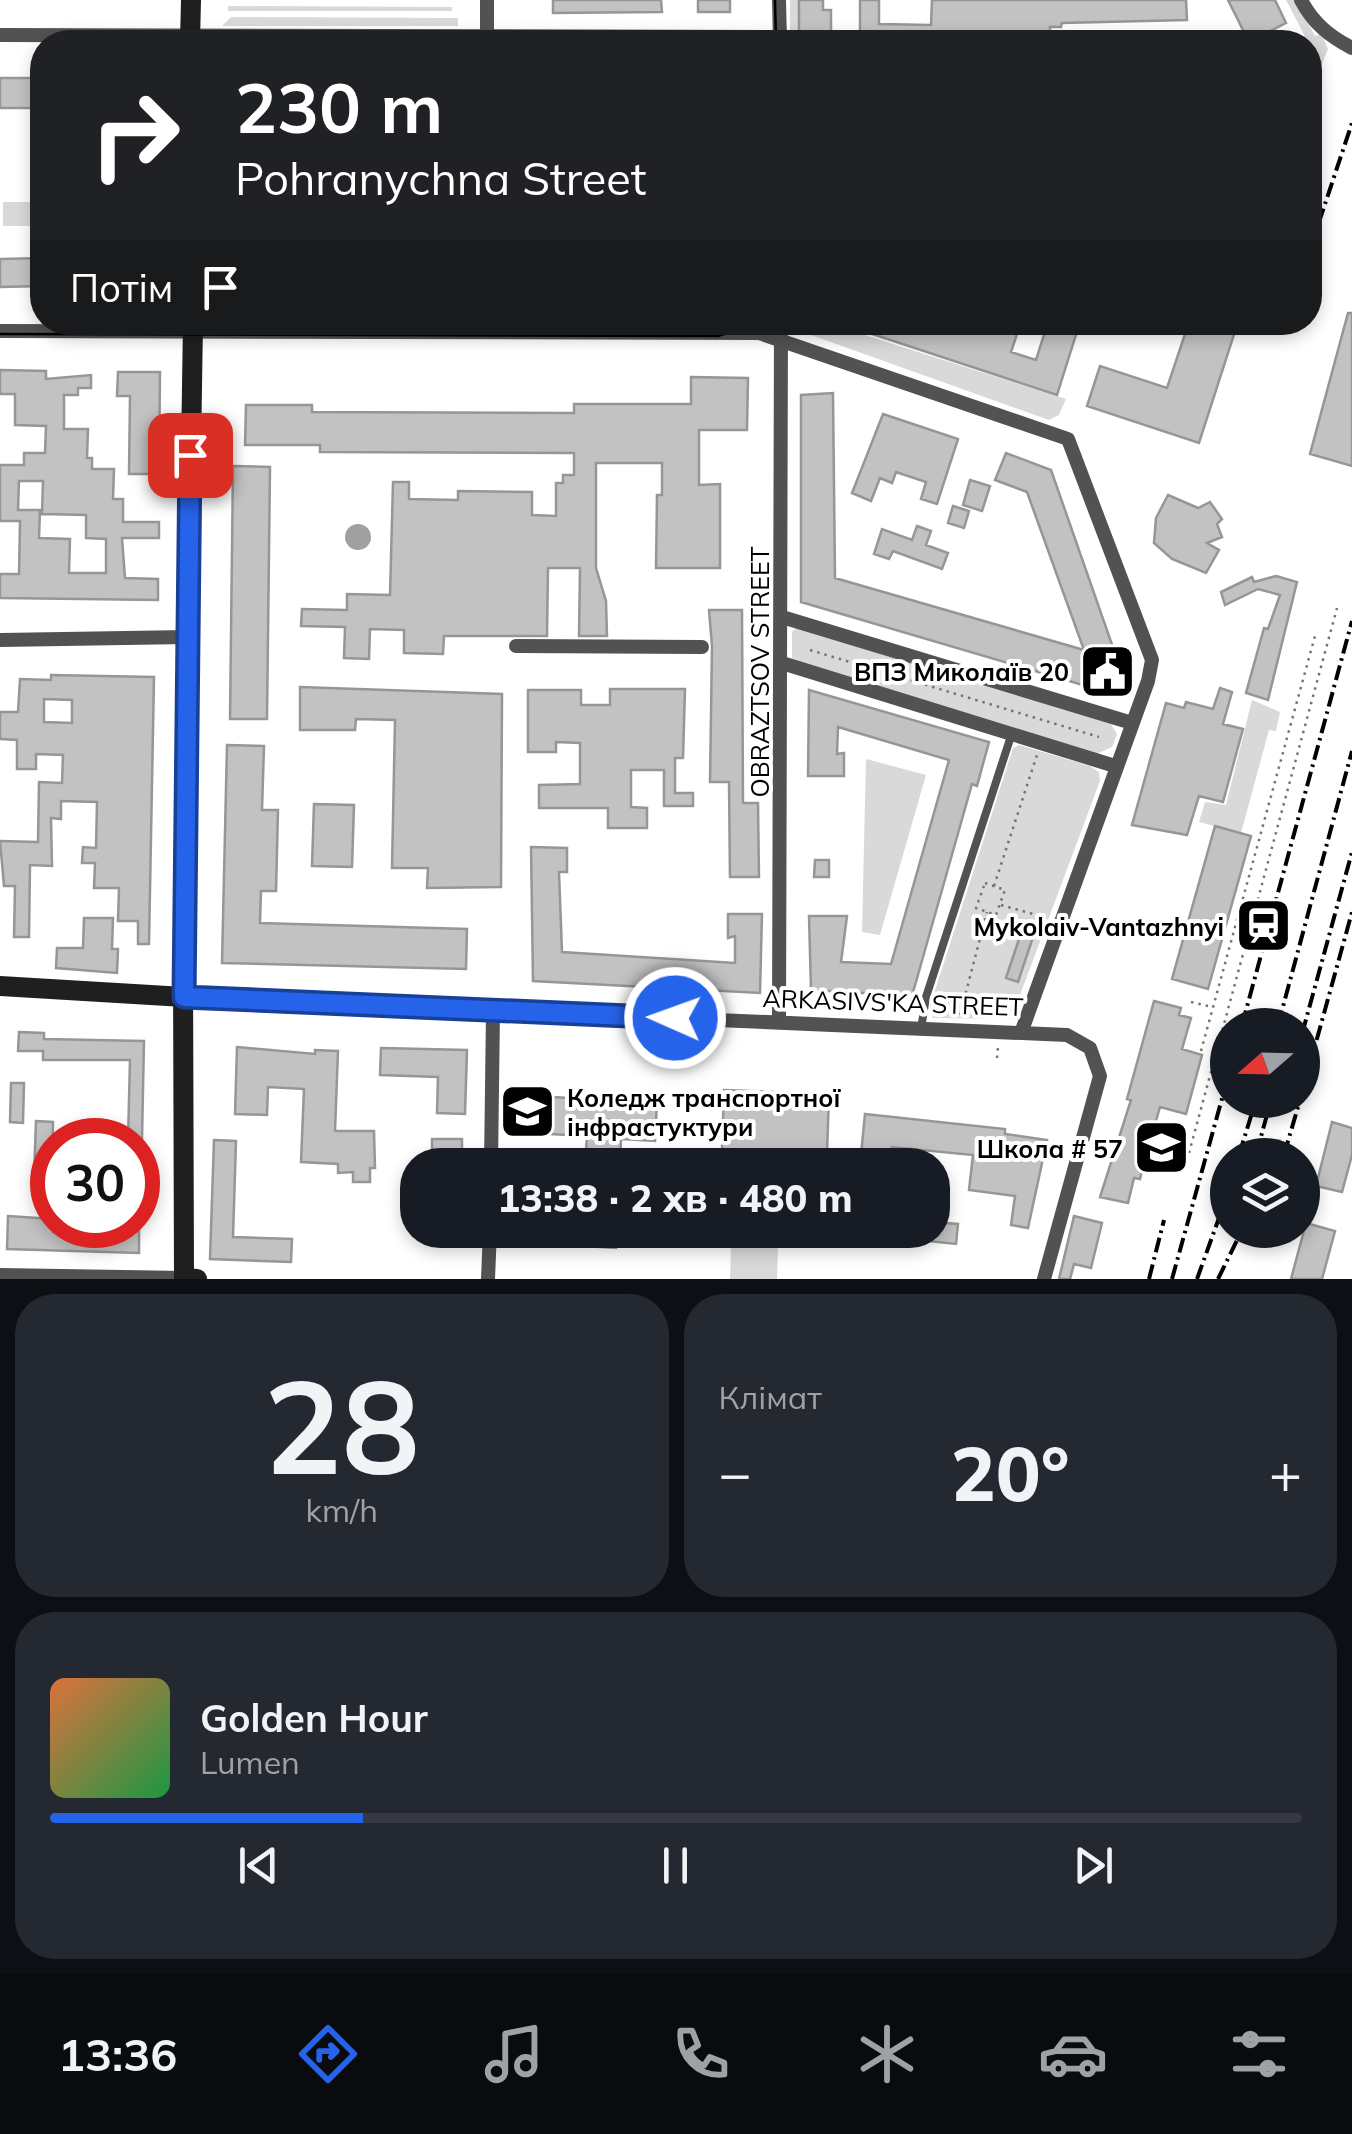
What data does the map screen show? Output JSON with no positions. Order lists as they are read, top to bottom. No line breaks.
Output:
{"streets":{"main road":["ARKASIVS'KA STREET"],"street":["OBRAZTSOV STREET"]},"crossings":[["OBRAZTSOV STREET","ARKASIVS'KA STREET"]],"places":{"public building":["ВПЗ Миколаїв 20"],"station":["Mykolaiv-Vantazhnyi"],"school or university":["Коледж транспортної інфрастуктури","Школа # 57"]},"north":"left","page":{"turn":["230 m","Pohranychna Street"],"then":"Потім","limit":"30","trip":"13:38 · 2 хв · 480 m","tile":[["28","km/h"],"Клімат"],"heat":["−","20°","+"],"song":["Golden Hour","Lumen"],"tabs":"13:36"}}
